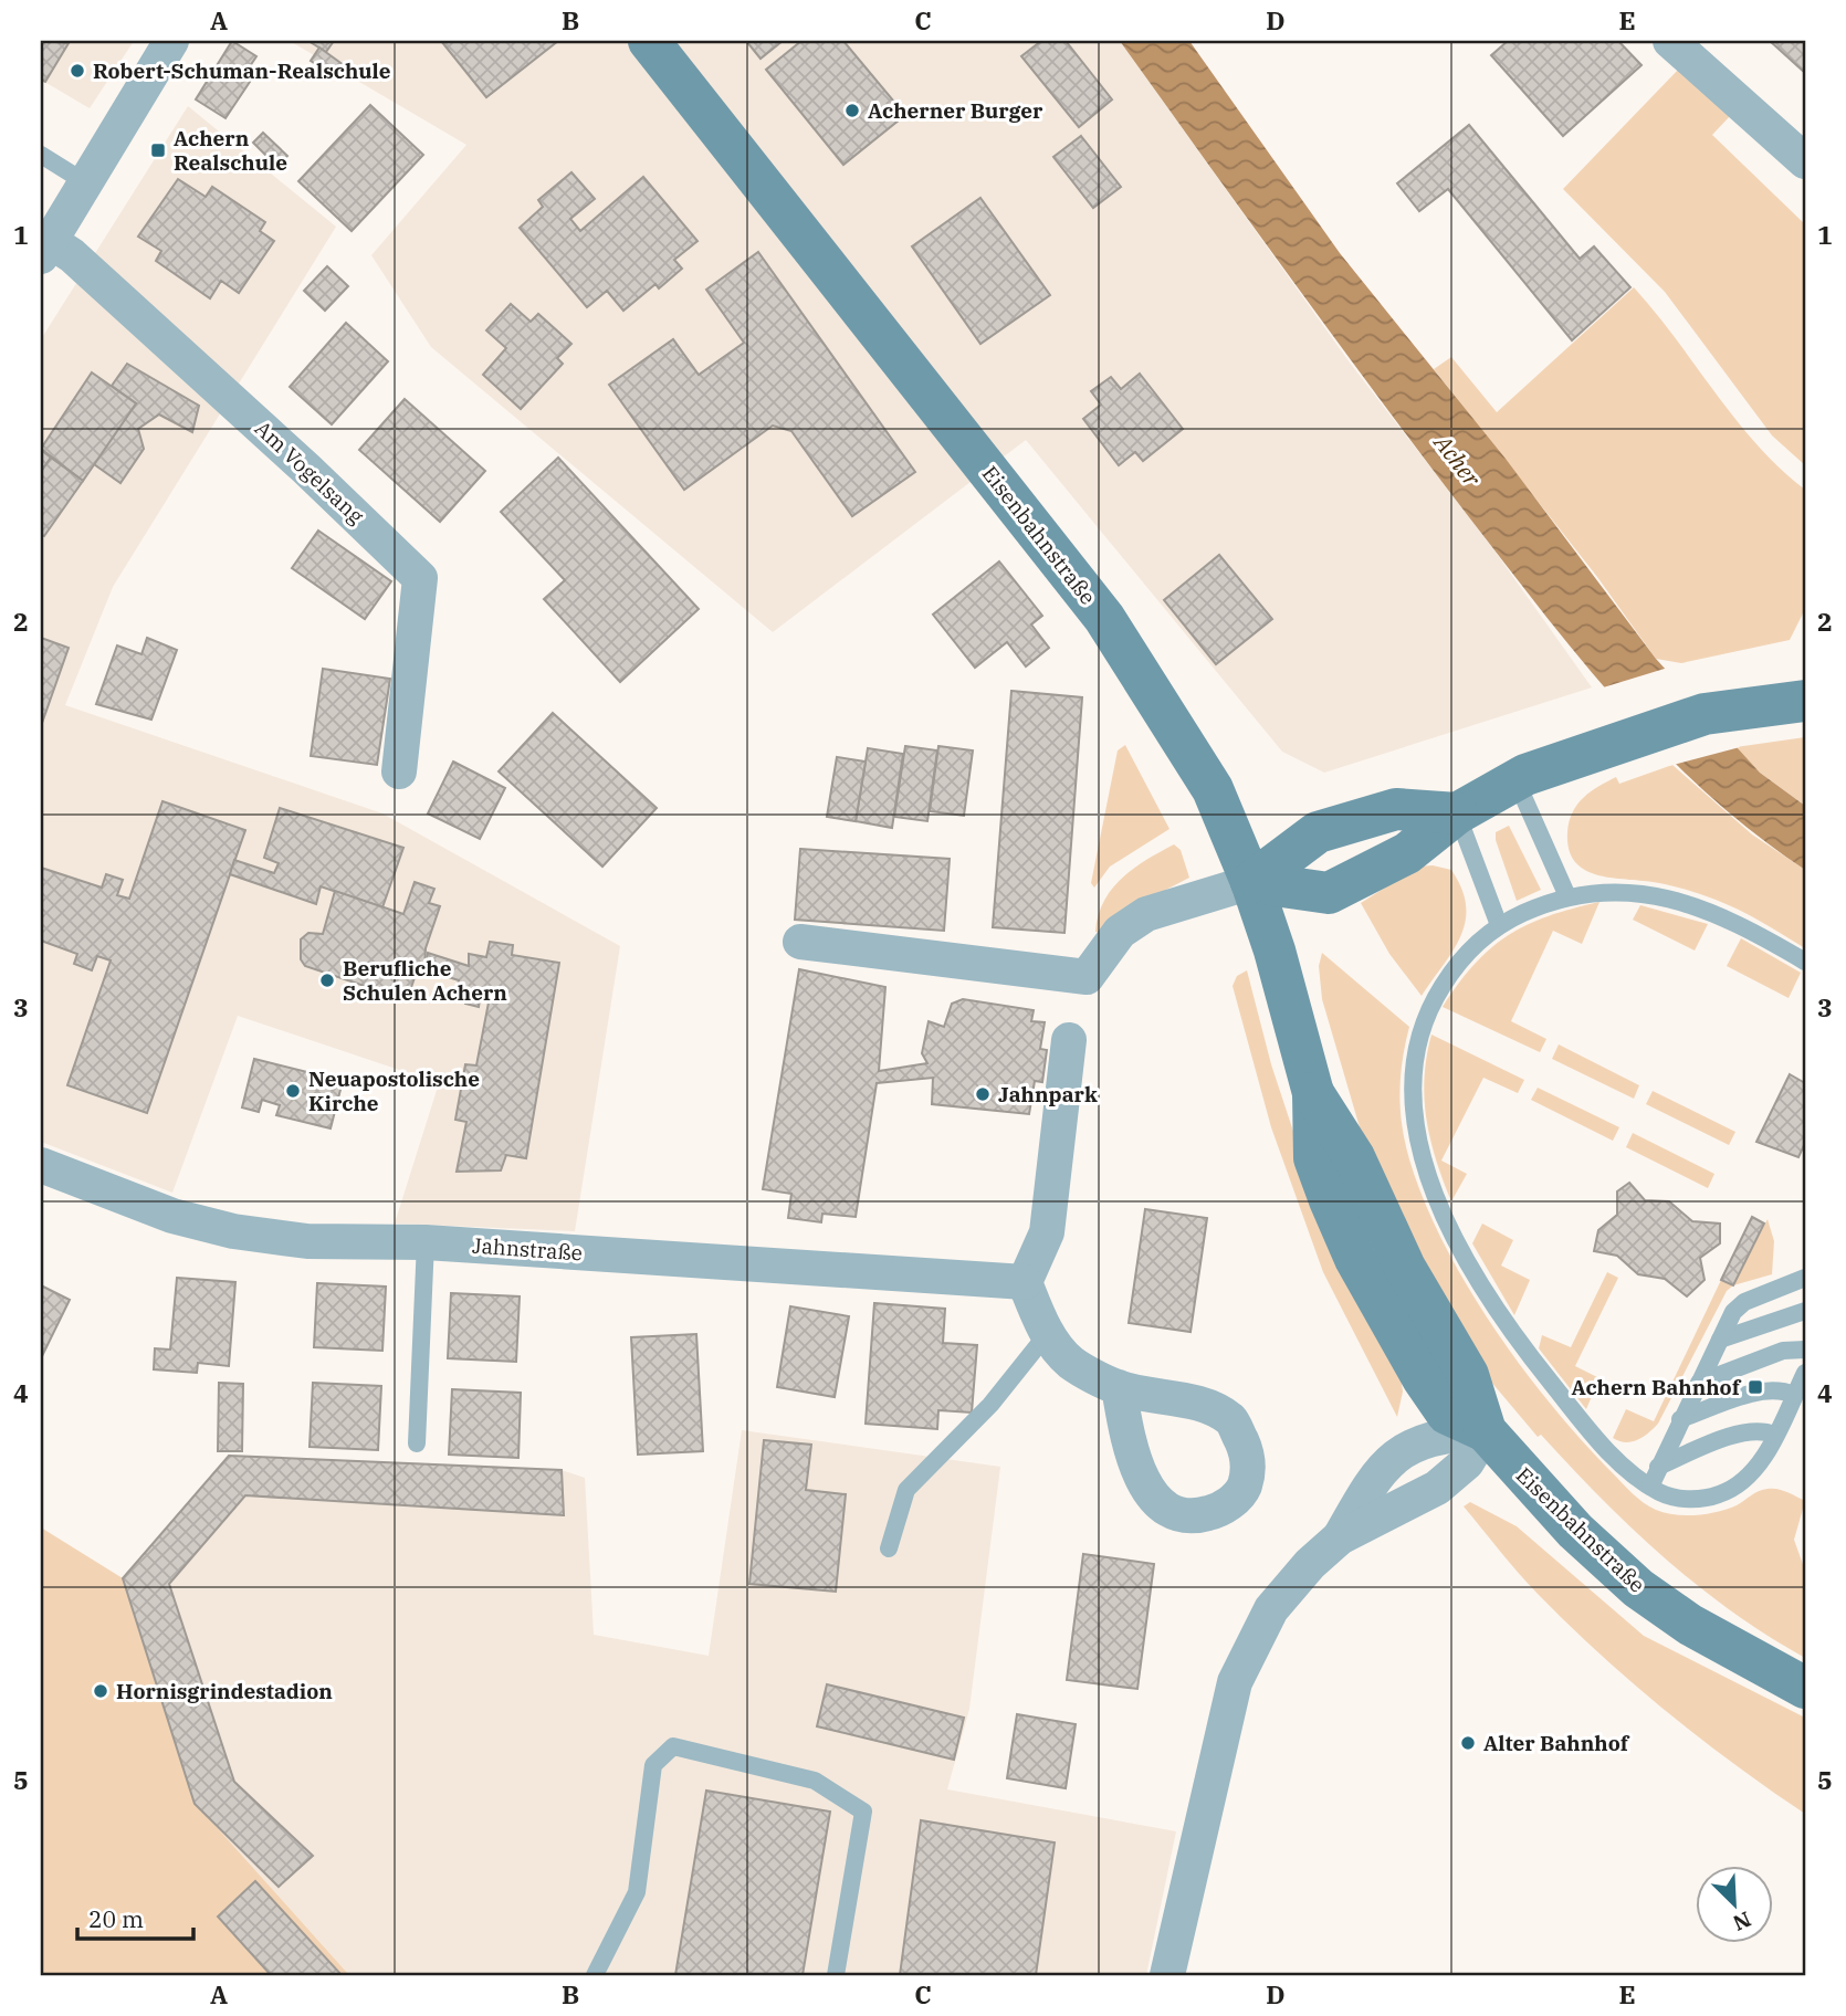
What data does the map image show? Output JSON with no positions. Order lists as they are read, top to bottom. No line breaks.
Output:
{"streets":{"street":["Am Vogelsang","Eisenbahnstraße","Jahnstraße"]},"water":["Acher"],"places":{"other":["Robert-Schuman-Realschule","Acherner Burger","Berufliche Schulen Achern","Neuapostolische Kirche","Jahnpark","Hornisgrindestadion","Alter Bahnhof"],"transit":["Achern Realschule","Achern Bahnhof"]},"scale_bar":"20 m","north":"bottom right","grid":{"columns":["A","B","C","D","E"],"rows":["1","2","3","4","5"]}}
